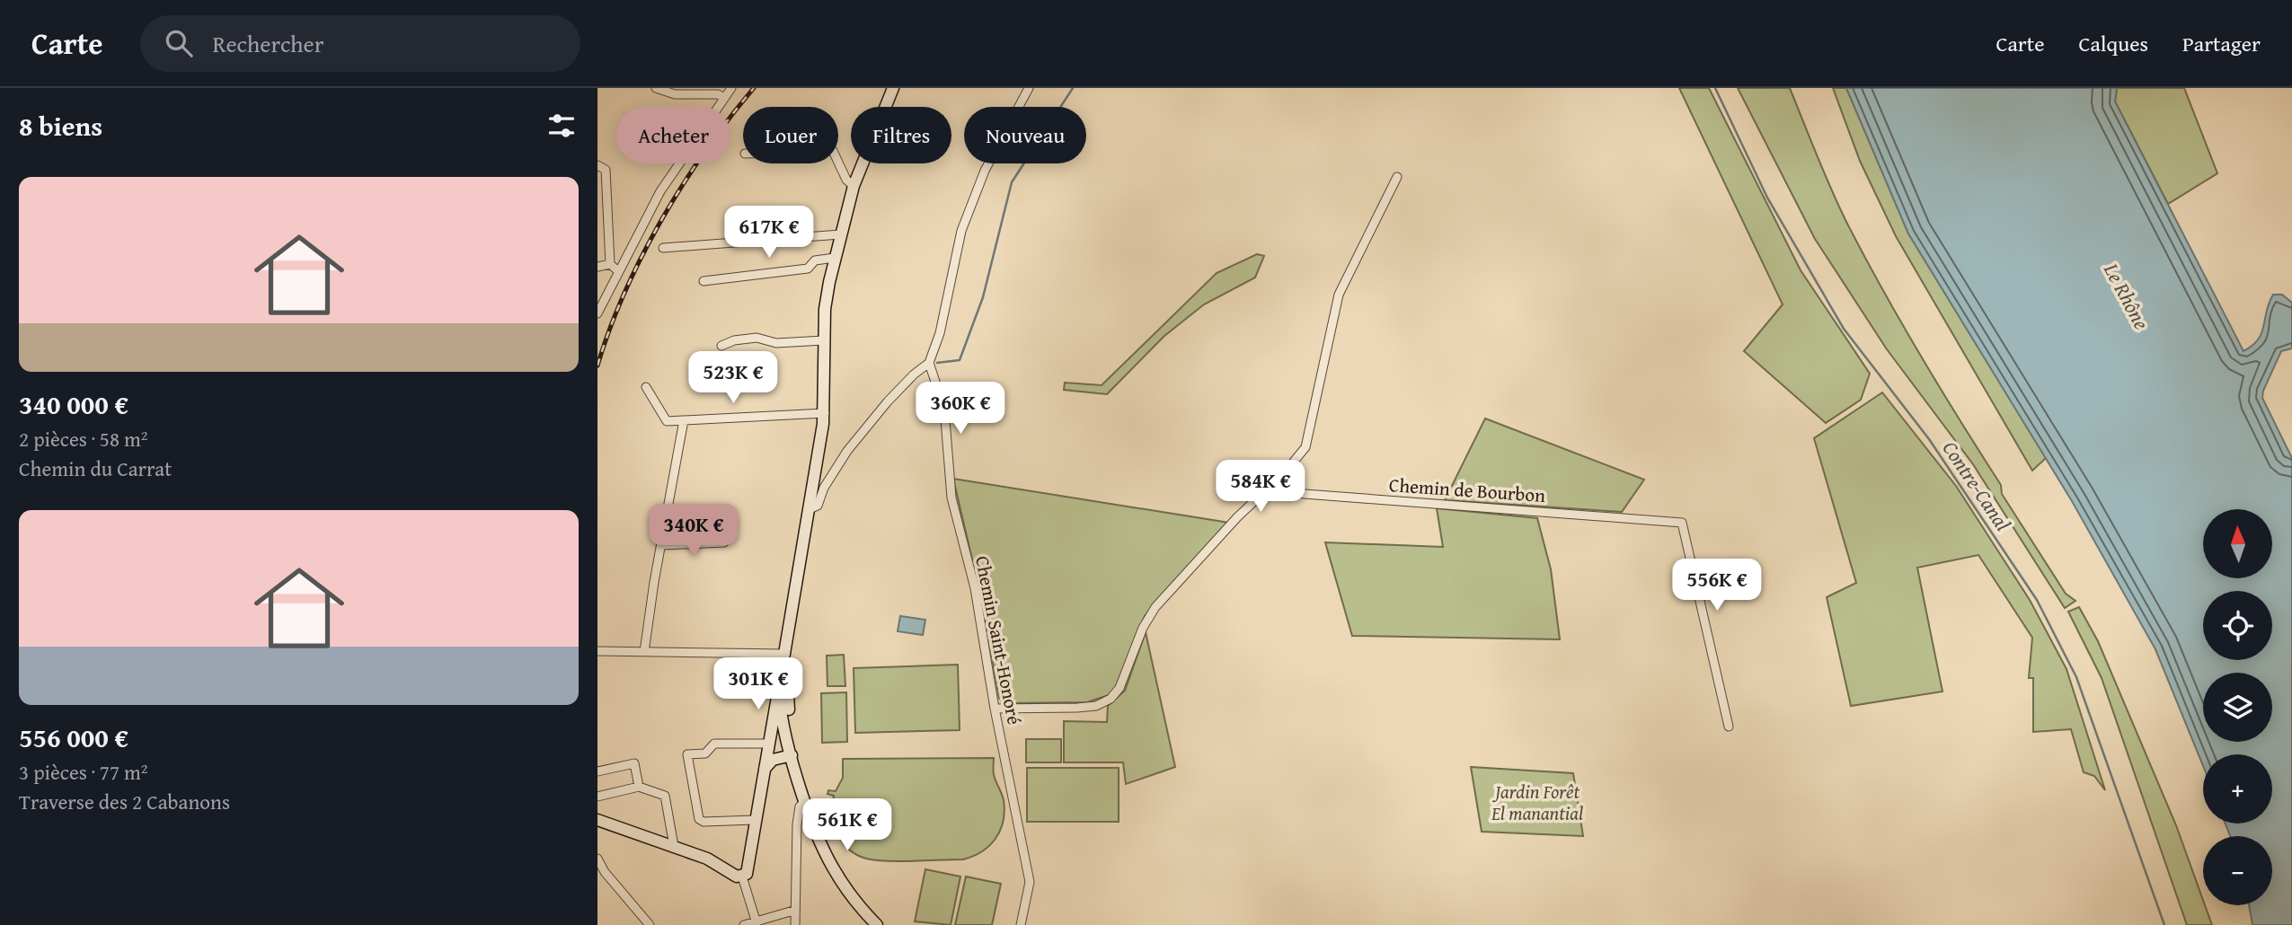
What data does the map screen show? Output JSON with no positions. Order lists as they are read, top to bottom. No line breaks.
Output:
{"streets":{"street":["Chemin de Bourbon","Chemin Saint-Honoré"]},"water":["Le Rhône","Contre-Canal"],"parks":["Jardin Forêt El manantial"],"north":"top","page":{"header":"Carte","search":"Rechercher","nav":["Carte","Calques","Partager"],"heading":"8 biens","chip":["Acheter","Louer","Filtres","Nouveau"],"list":[{"name":"340 000 €","note":"2 pièces · 58 m² · Chemin du Carrat"},{"name":"556 000 €","note":"3 pièces · 77 m² · Traverse des 2 Cabanons"}],"price":["617K €","523K €","360K €","584K €","340K €","556K €","301K €","561K €"],"map_buttons":["+","−"]}}
